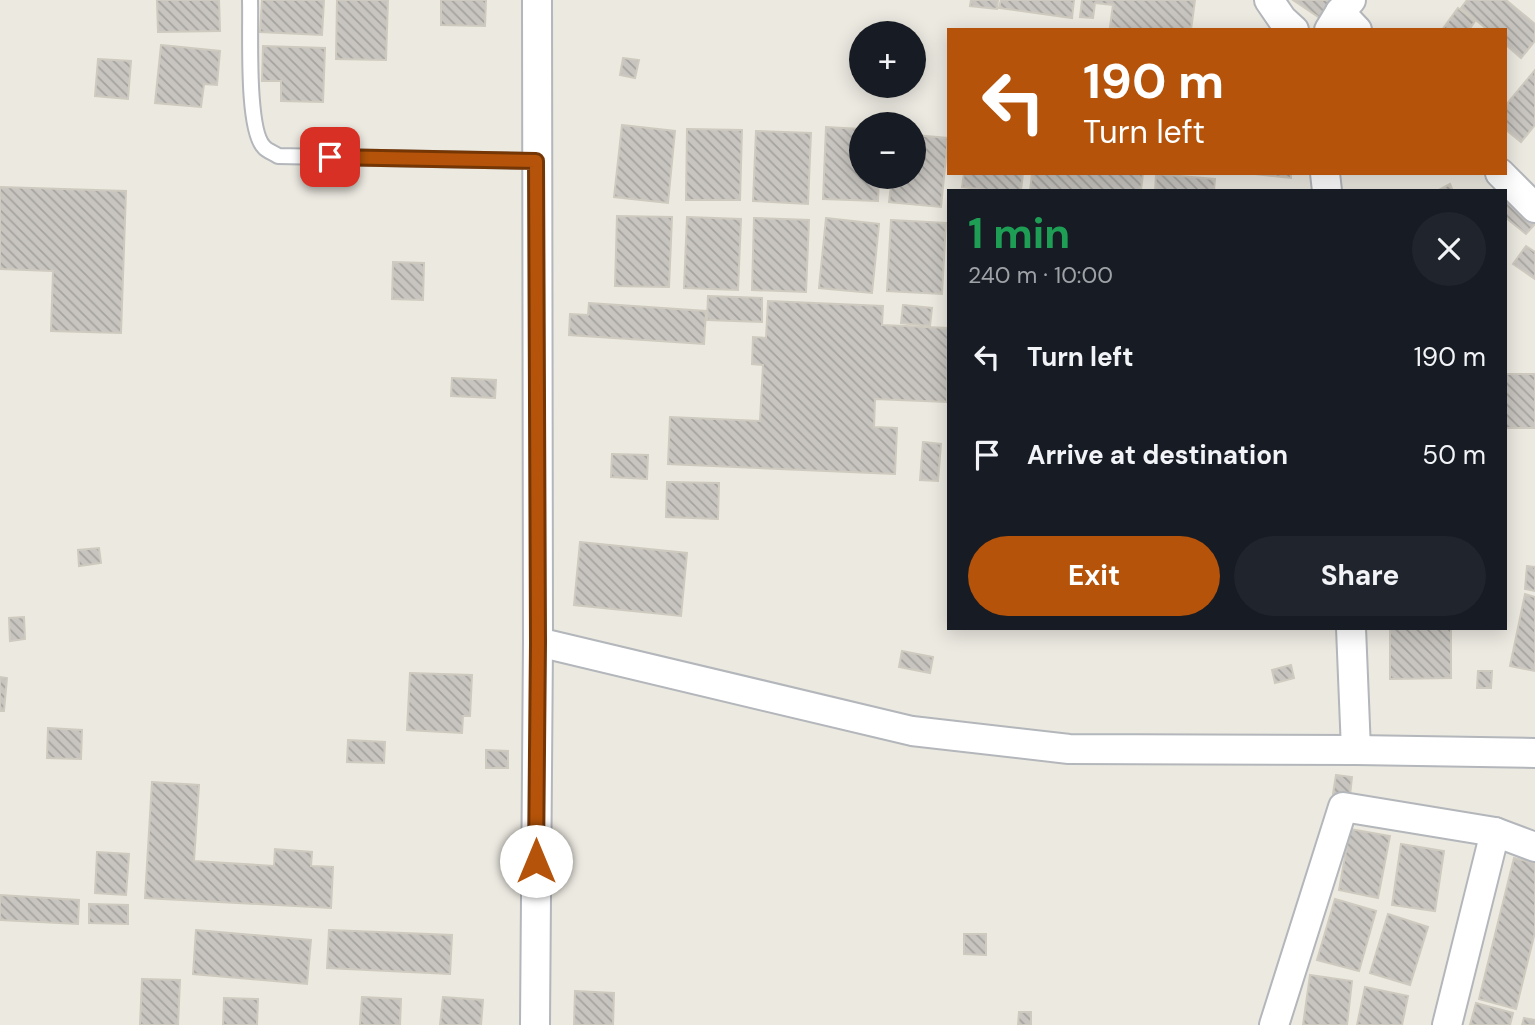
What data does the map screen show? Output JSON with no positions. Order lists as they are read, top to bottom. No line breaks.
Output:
{"page":{"map_buttons":["+","−"],"turn":["190 m","Turn left"],"heading":["1 min","240 m · 10:00"],"list":[{"name":"Turn left","value":"190 m"},{"name":"Arrive at destination","value":"50 m"}],"buttons":["Exit","Share"]}}
